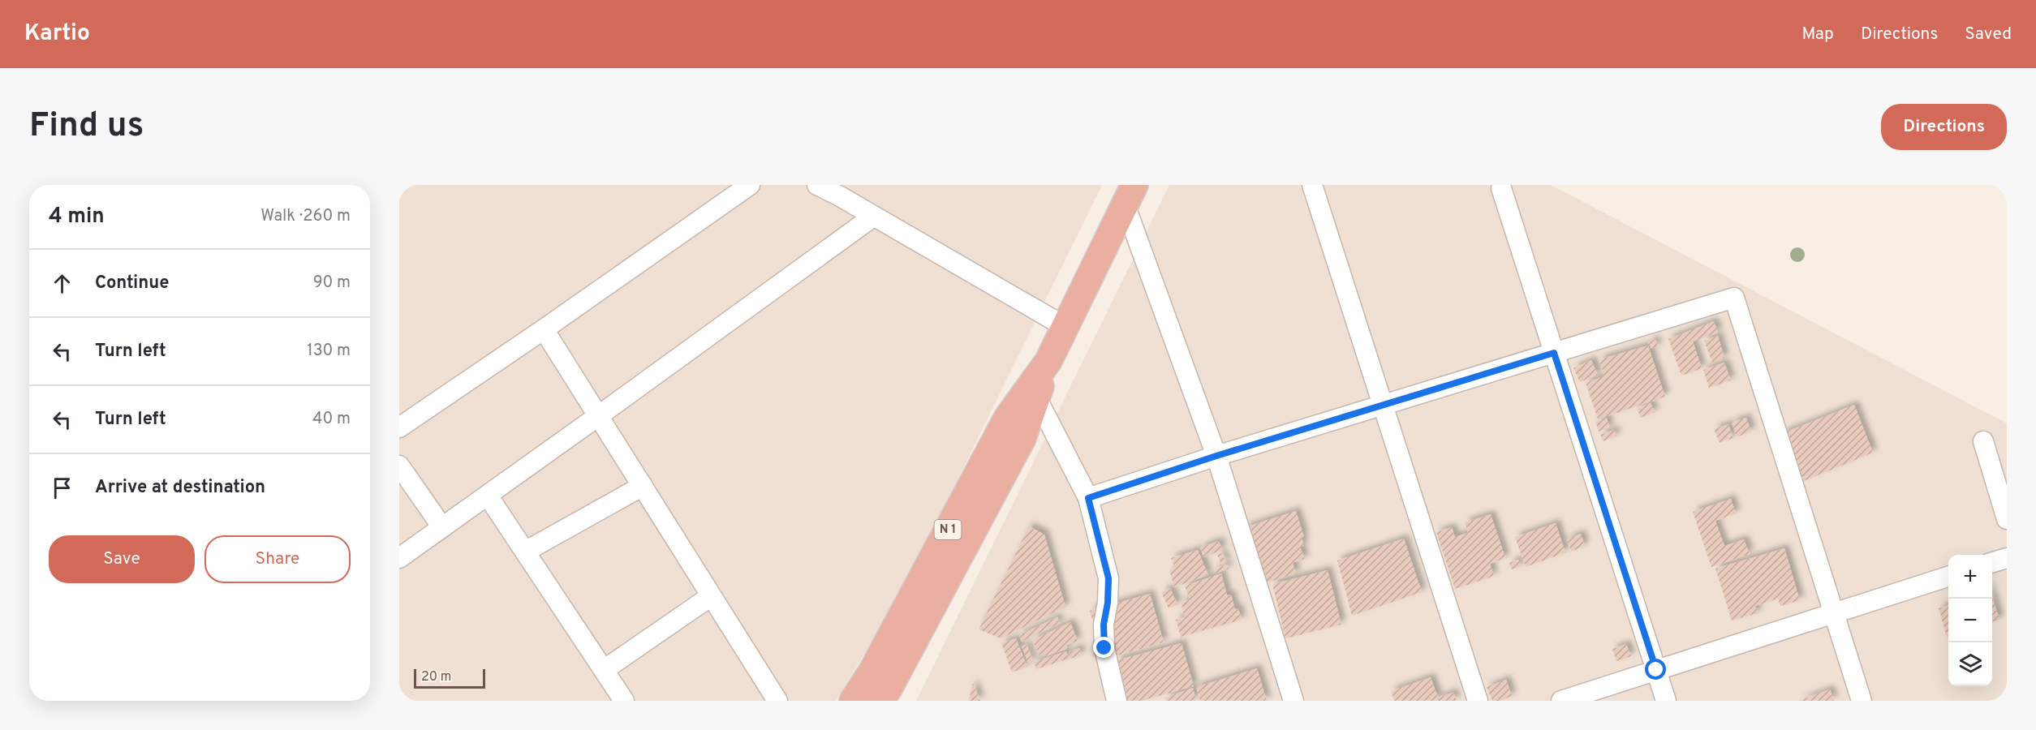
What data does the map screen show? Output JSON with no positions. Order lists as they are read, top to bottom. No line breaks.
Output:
{"streets":{"highway":["N 1"]},"scale_bar":"20 m","page":{"header":"Kartio","nav":["Map","Directions","Saved"],"buttons":["Directions",["Save","Share"]],"title":"Find us","heading":["4 min","Walk · 260 m"],"list":[["Continue","90 m"],["Turn left","130 m"],["Turn left","40 m"],"Arrive at destination"],"map_buttons":["+","−"],"scale":"20 m"}}
